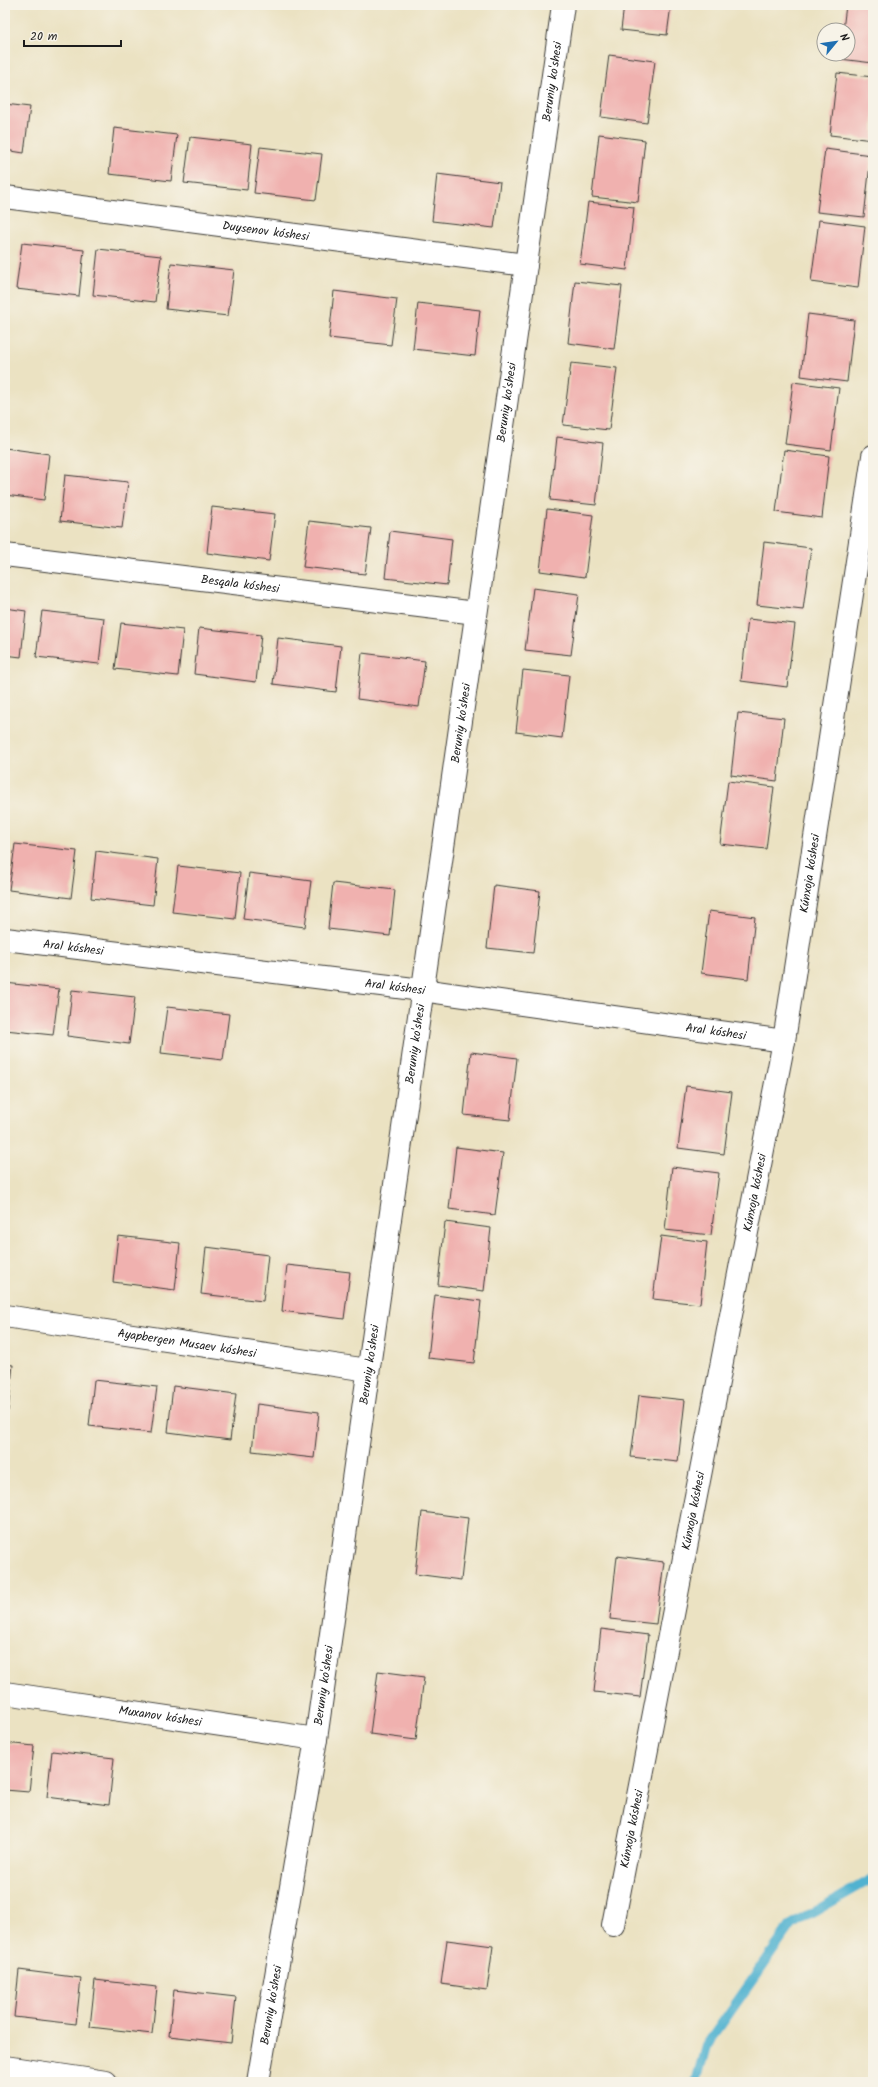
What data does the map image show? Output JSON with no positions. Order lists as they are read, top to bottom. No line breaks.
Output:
{"streets":{"street":["Beruniy ko'shesi","Duysenov kóshesi","Besqala kóshesi","Kúnxoja kóshesi","Aral kóshesi","Ayapbergen Musaev kóshesi","Muxanov kóshesi"]},"crossings":[["Beruniy ko'shesi","Duysenov kóshesi"],["Beruniy ko'shesi","Besqala kóshesi"],["Beruniy ko'shesi","Aral kóshesi"],["Beruniy ko'shesi","Ayapbergen Musaev kóshesi"],["Beruniy ko'shesi","Muxanov kóshesi"],["Kúnxoja kóshesi","Aral kóshesi"]],"scale_bar":"20 m","north":"top right"}
